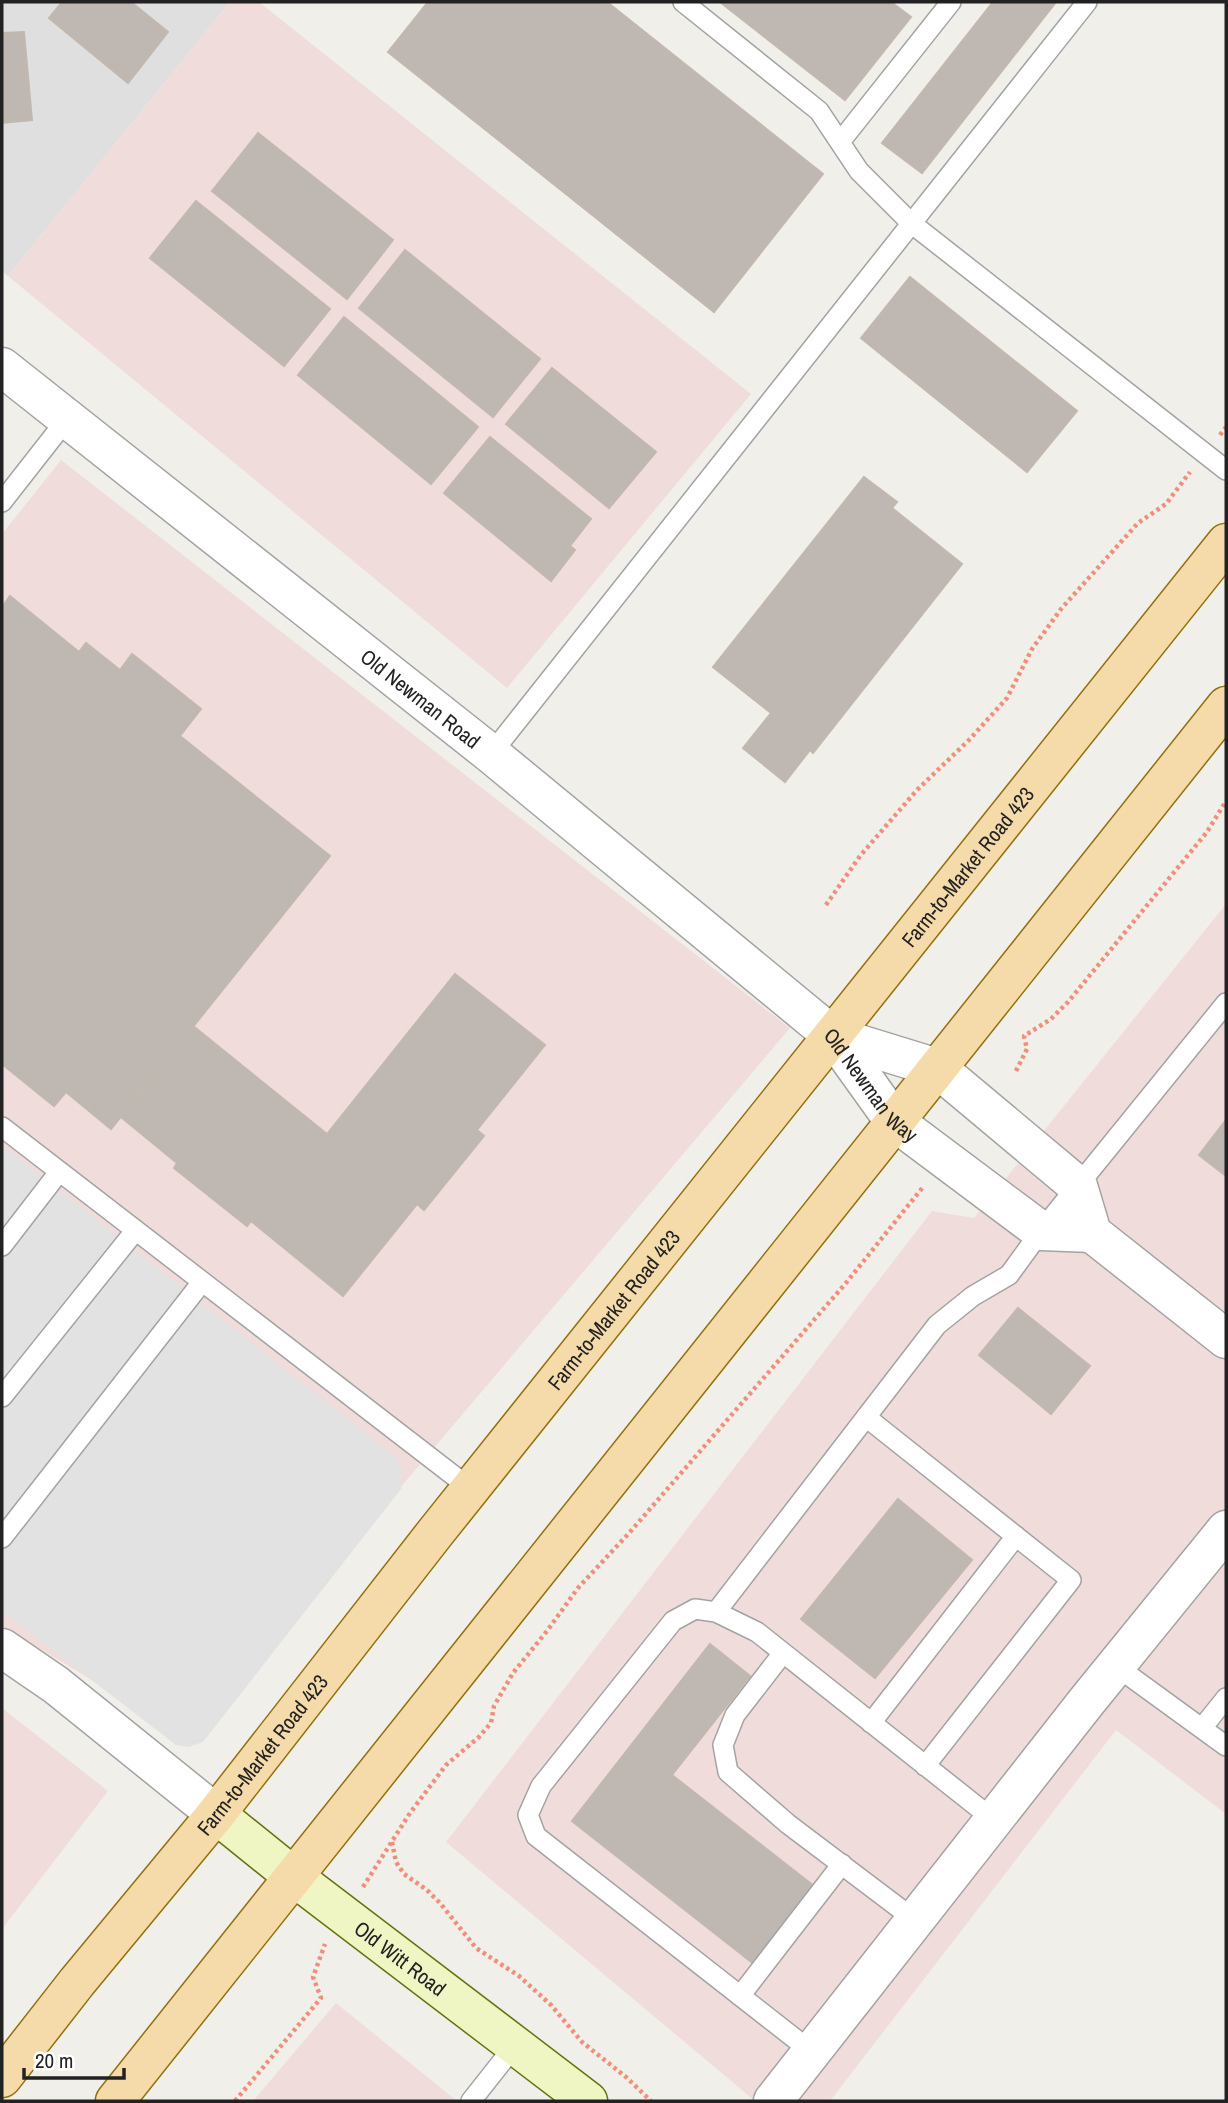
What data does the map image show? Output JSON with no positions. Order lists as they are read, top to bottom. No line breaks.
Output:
{"streets":{"main road":["Farm-to-Market Road 423"],"street":["Old Newman Road","Old Newman Way","Old Witt Road"]},"crossings":[["Old Newman Road","Farm-to-Market Road 423"],["Old Newman Road","Old Newman Way"],["Farm-to-Market Road 423","Old Newman Way"],["Farm-to-Market Road 423","Old Witt Road"]],"scale_bar":"20 m"}
